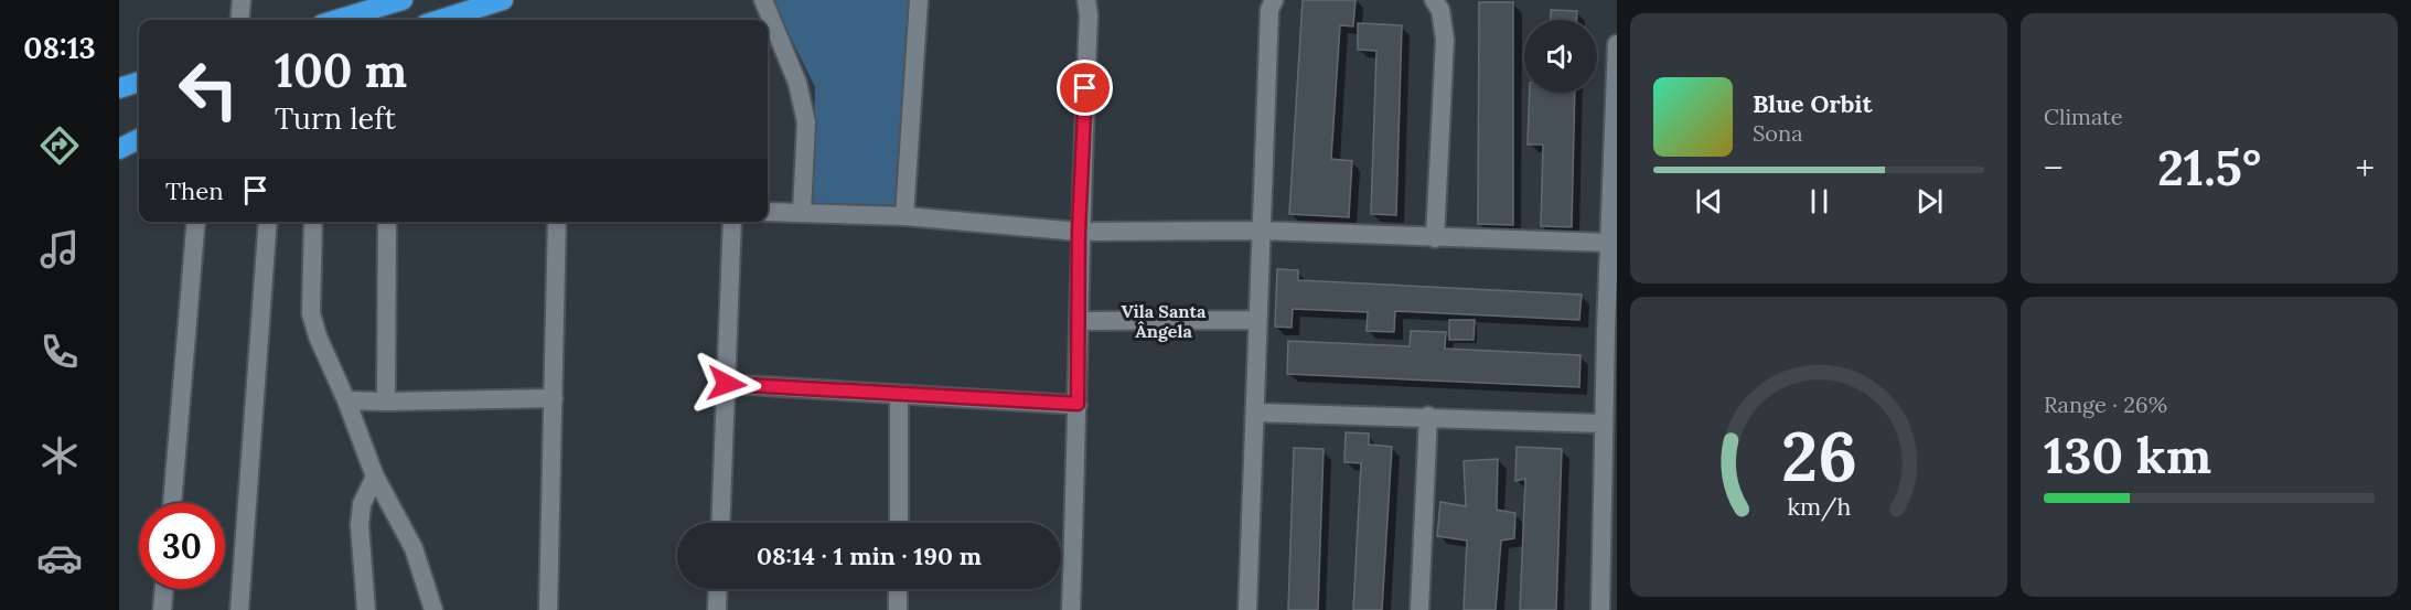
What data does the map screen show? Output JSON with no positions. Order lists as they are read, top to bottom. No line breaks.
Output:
{"districts":["Vila Santa Ângela"],"page":{"tabs":"08:13","tile":["Climate",["Range · 26%","130 km"]],"turn":["100 m","Turn left"],"song":["Blue Orbit","Sona"],"heat":["−","21.5°","+"],"then":"Then","limit":"30","trip":"08:14 · 1 min · 190 m","gauge":["26","km/h"]}}
